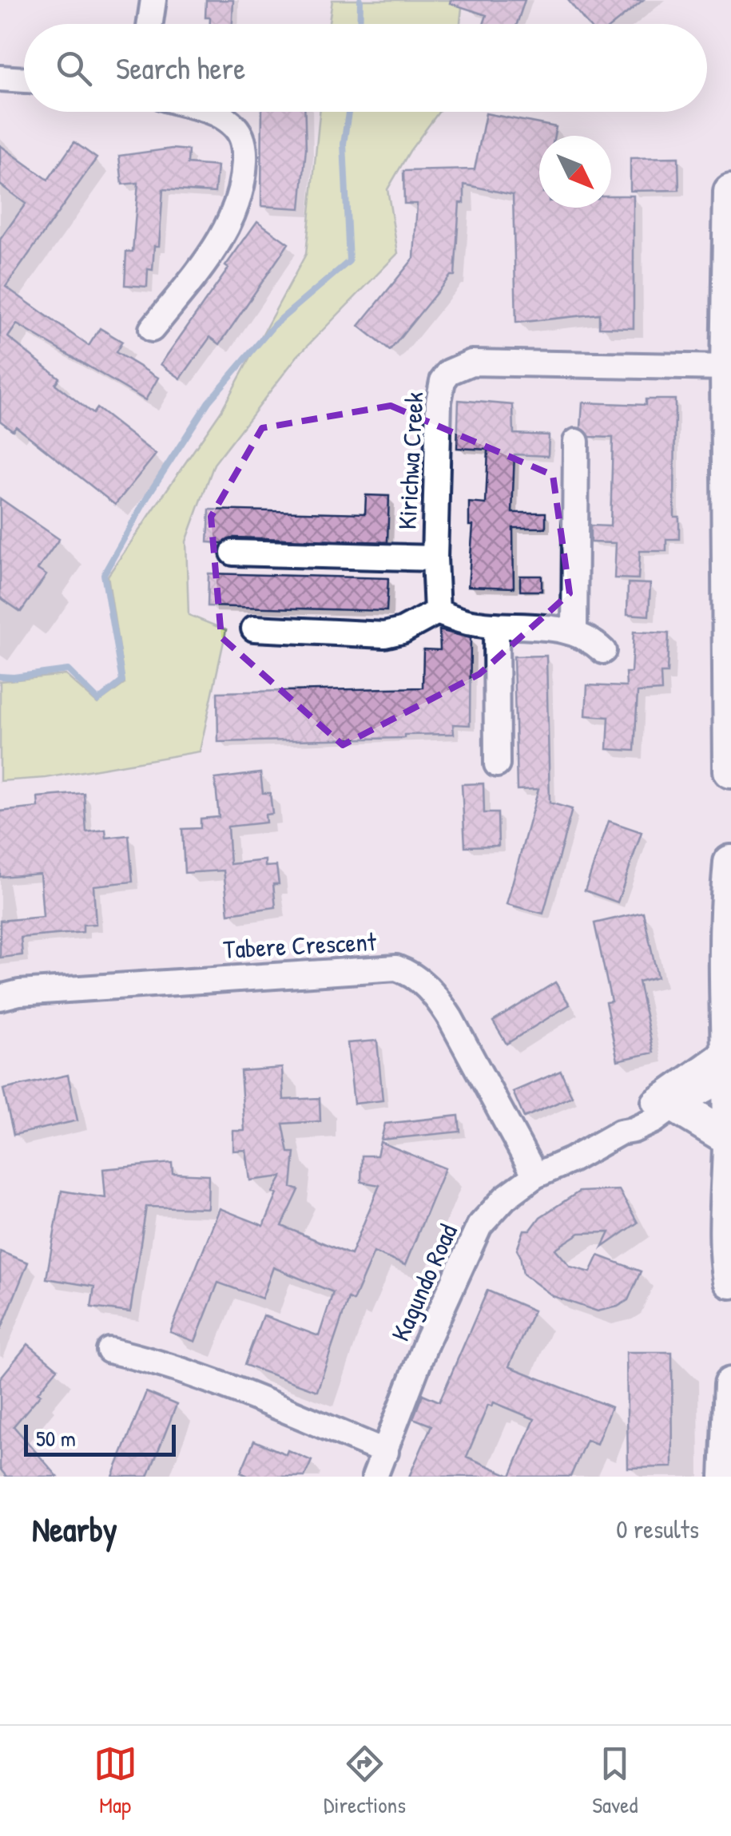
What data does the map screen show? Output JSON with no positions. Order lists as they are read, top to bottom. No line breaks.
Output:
{"streets":{"street":["Kirichwa Creek","Tabere Crescent","Kagundo Road"]},"crossings":[["Tabere Crescent","Kagundo Road"]],"scale_bar":"50 m","north":"bottom right","page":{"search":"Search here","scale":"50 m","heading":["Nearby","0 results"],"nav":["Map","Directions","Saved"]}}
